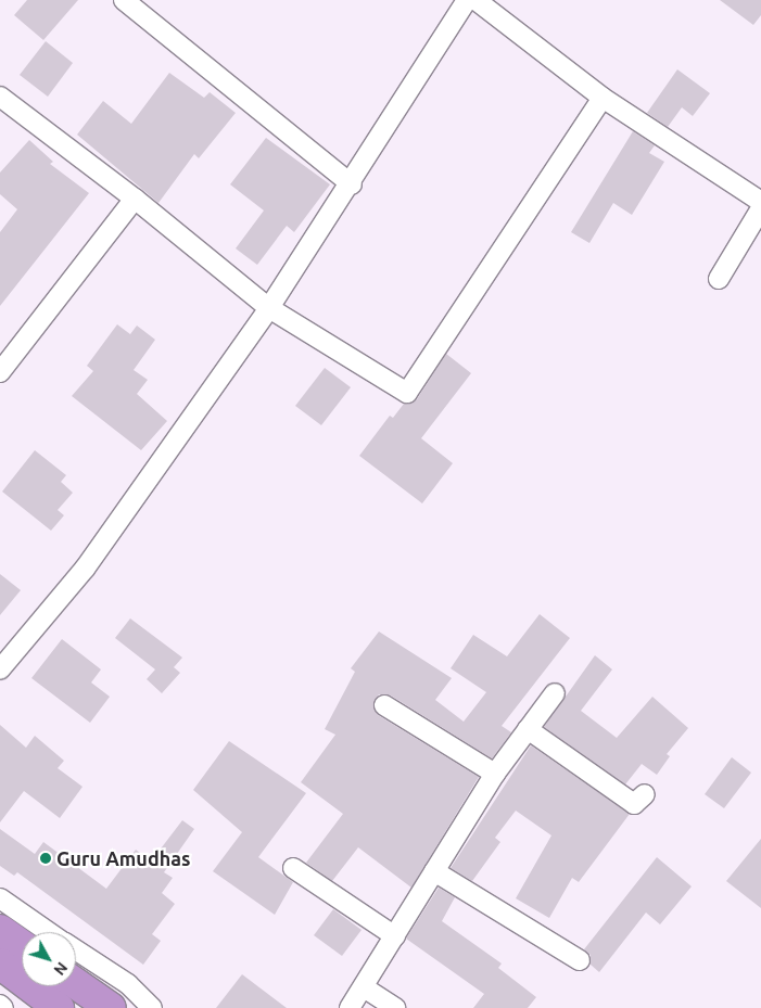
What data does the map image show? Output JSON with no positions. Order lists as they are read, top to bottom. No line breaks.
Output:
{"places":["Guru Amudhas"],"north":"bottom right"}
